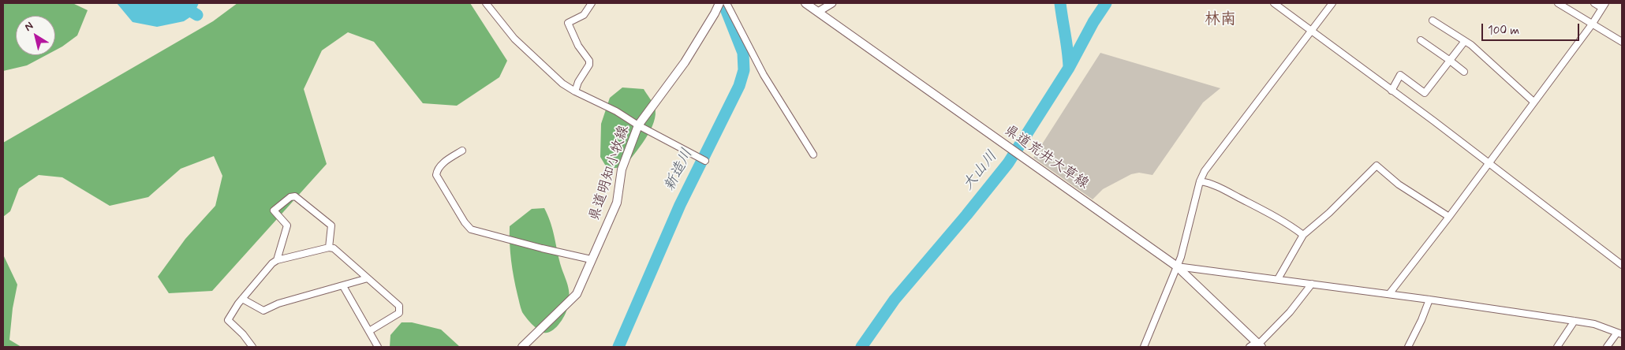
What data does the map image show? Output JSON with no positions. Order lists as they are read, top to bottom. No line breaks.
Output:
{"streets":{"main road":["県道荒井大草線","県道明知小牧線"]},"districts":["林南"],"water":["新造川","大山川"],"scale_bar":"100 m","north":"top left"}
